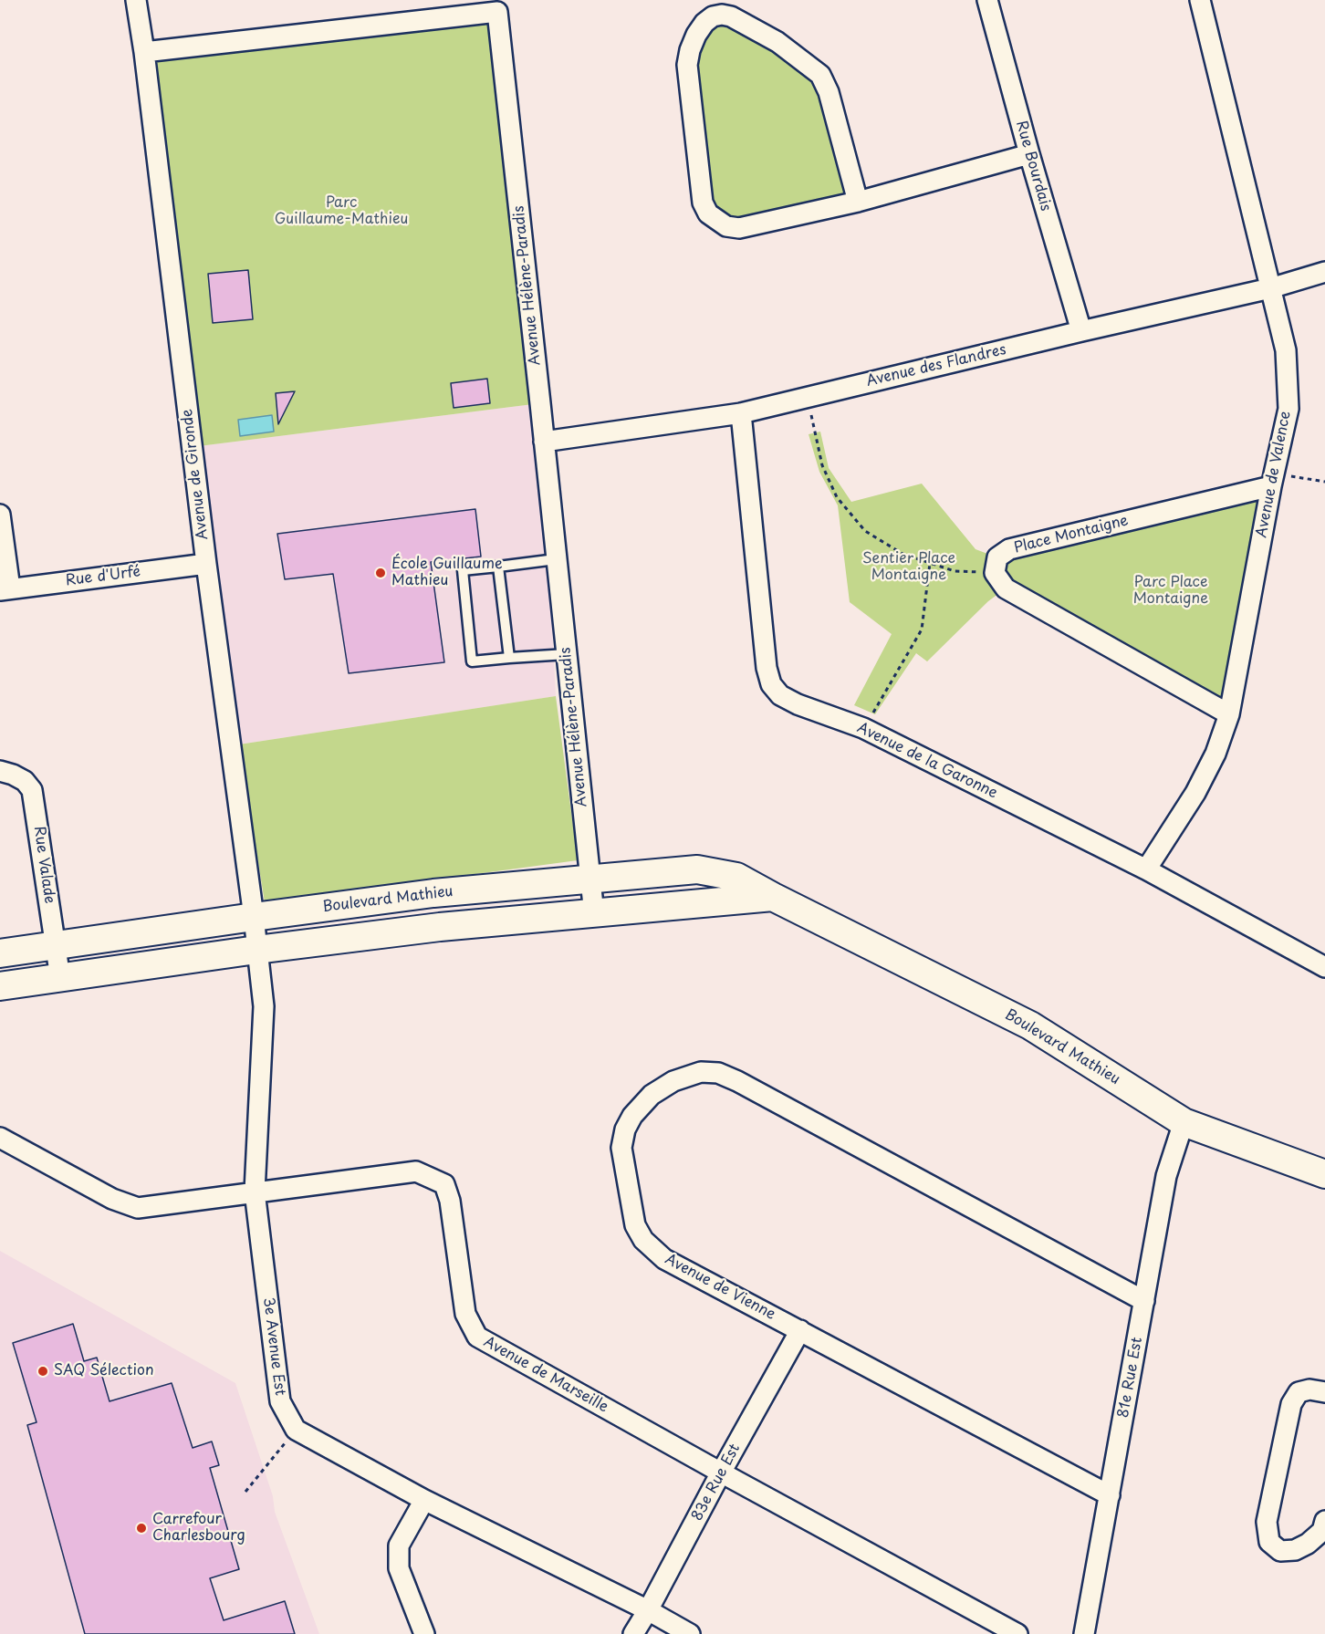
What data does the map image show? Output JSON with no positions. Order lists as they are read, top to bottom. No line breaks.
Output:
{"streets":{"street":["Rue Bourdais","Avenue Hélène-Paradis","Avenue des Flandres","Avenue de Gironde","Avenue de Valence","Place Montaigne","Rue d'Urfé","Avenue de la Garonne","Rue Valade","Boulevard Mathieu","Avenue de Vienne","3e Avenue Est","Avenue de Marseille","81e Rue Est","83e Rue Est"]},"crossings":[["Rue Bourdais","Avenue des Flandres"],["Avenue Hélène-Paradis","Avenue des Flandres"],["Avenue Hélène-Paradis","Avenue de Gironde"],["Avenue Hélène-Paradis","Boulevard Mathieu"],["Avenue des Flandres","Avenue de Valence"],["Avenue des Flandres","Avenue de la Garonne"],["Avenue de Gironde","Rue d'Urfé"],["Avenue de Gironde","Boulevard Mathieu"],["Avenue de Gironde","3e Avenue Est"],["Avenue de Valence","Place Montaigne"],["Avenue de Valence","Avenue de la Garonne"],["Rue Valade","Boulevard Mathieu"],["Boulevard Mathieu","81e Rue Est"],["Avenue de Vienne","81e Rue Est"],["Avenue de Vienne","83e Rue Est"],["3e Avenue Est","Avenue de Marseille"],["Avenue de Marseille","83e Rue Est"]],"parks":["Parc Guillaume-Mathieu","Sentier Place Montaigne","Parc Place Montaigne"],"places":["École Guillaume Mathieu","SAQ Sélection","Carrefour Charlesbourg"]}
